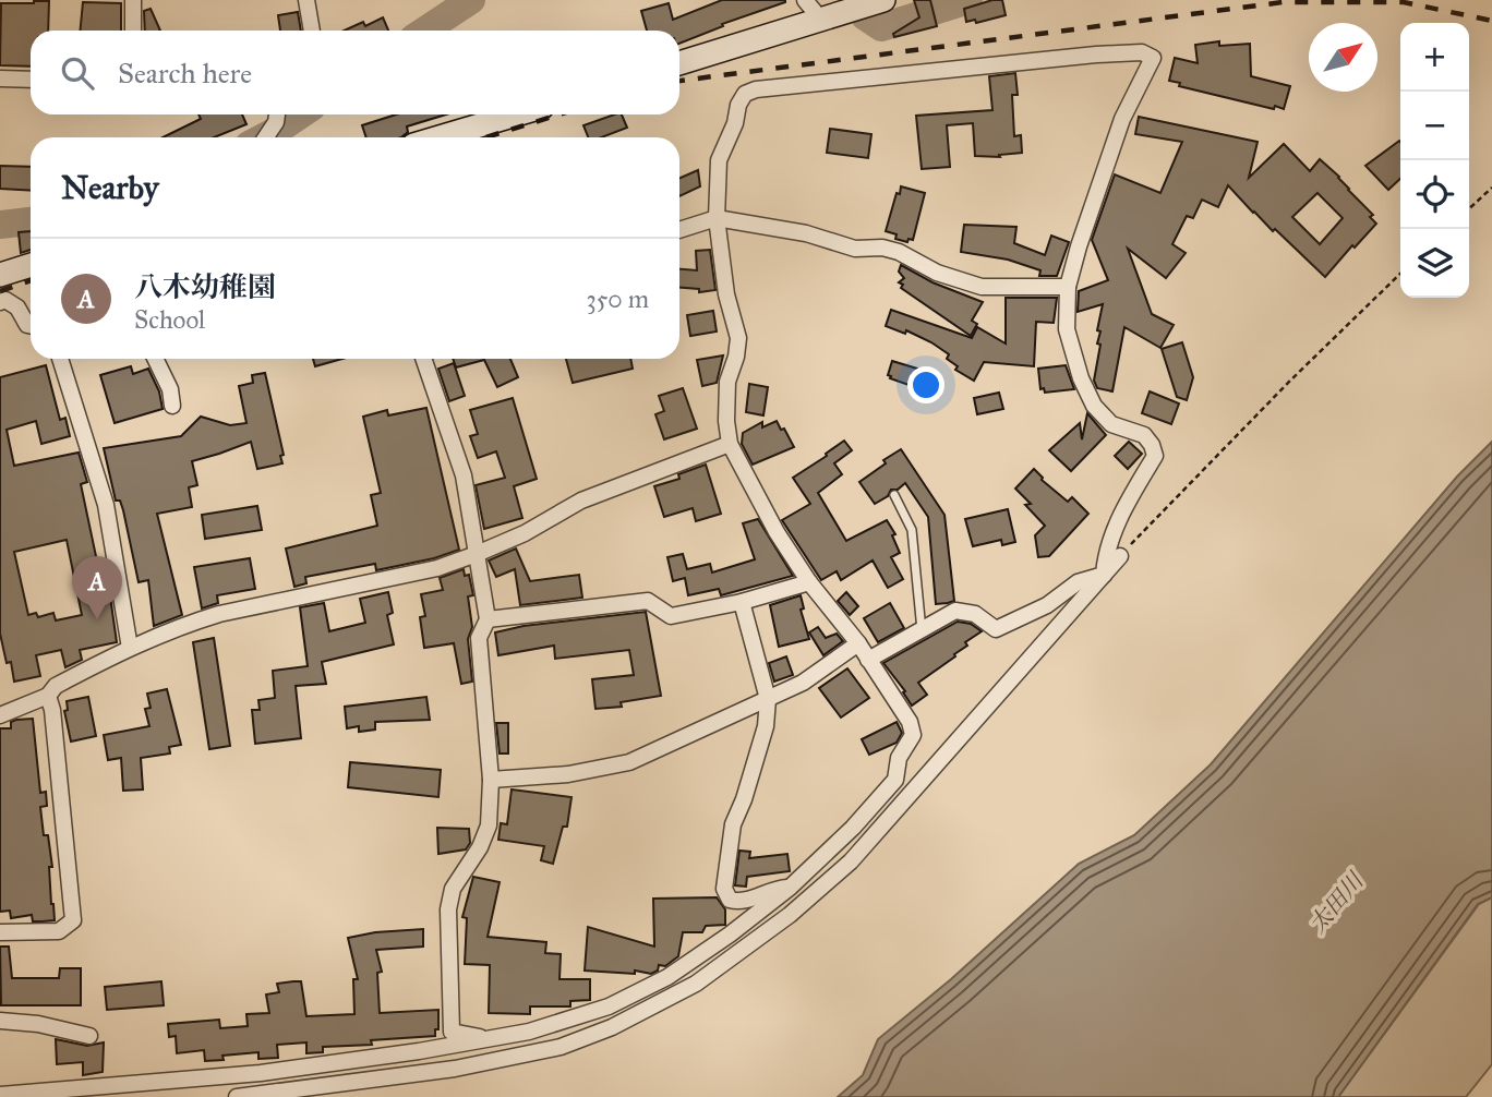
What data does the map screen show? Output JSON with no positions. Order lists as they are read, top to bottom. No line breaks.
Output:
{"water":["太田川"],"north":"top right","page":{"map_buttons":["+","−"],"search":"Search here","heading":"Nearby","list":[{"mark":"A","name":"八木幼稚園","note":"School","value":"350 m"}],"pins":"A"}}
